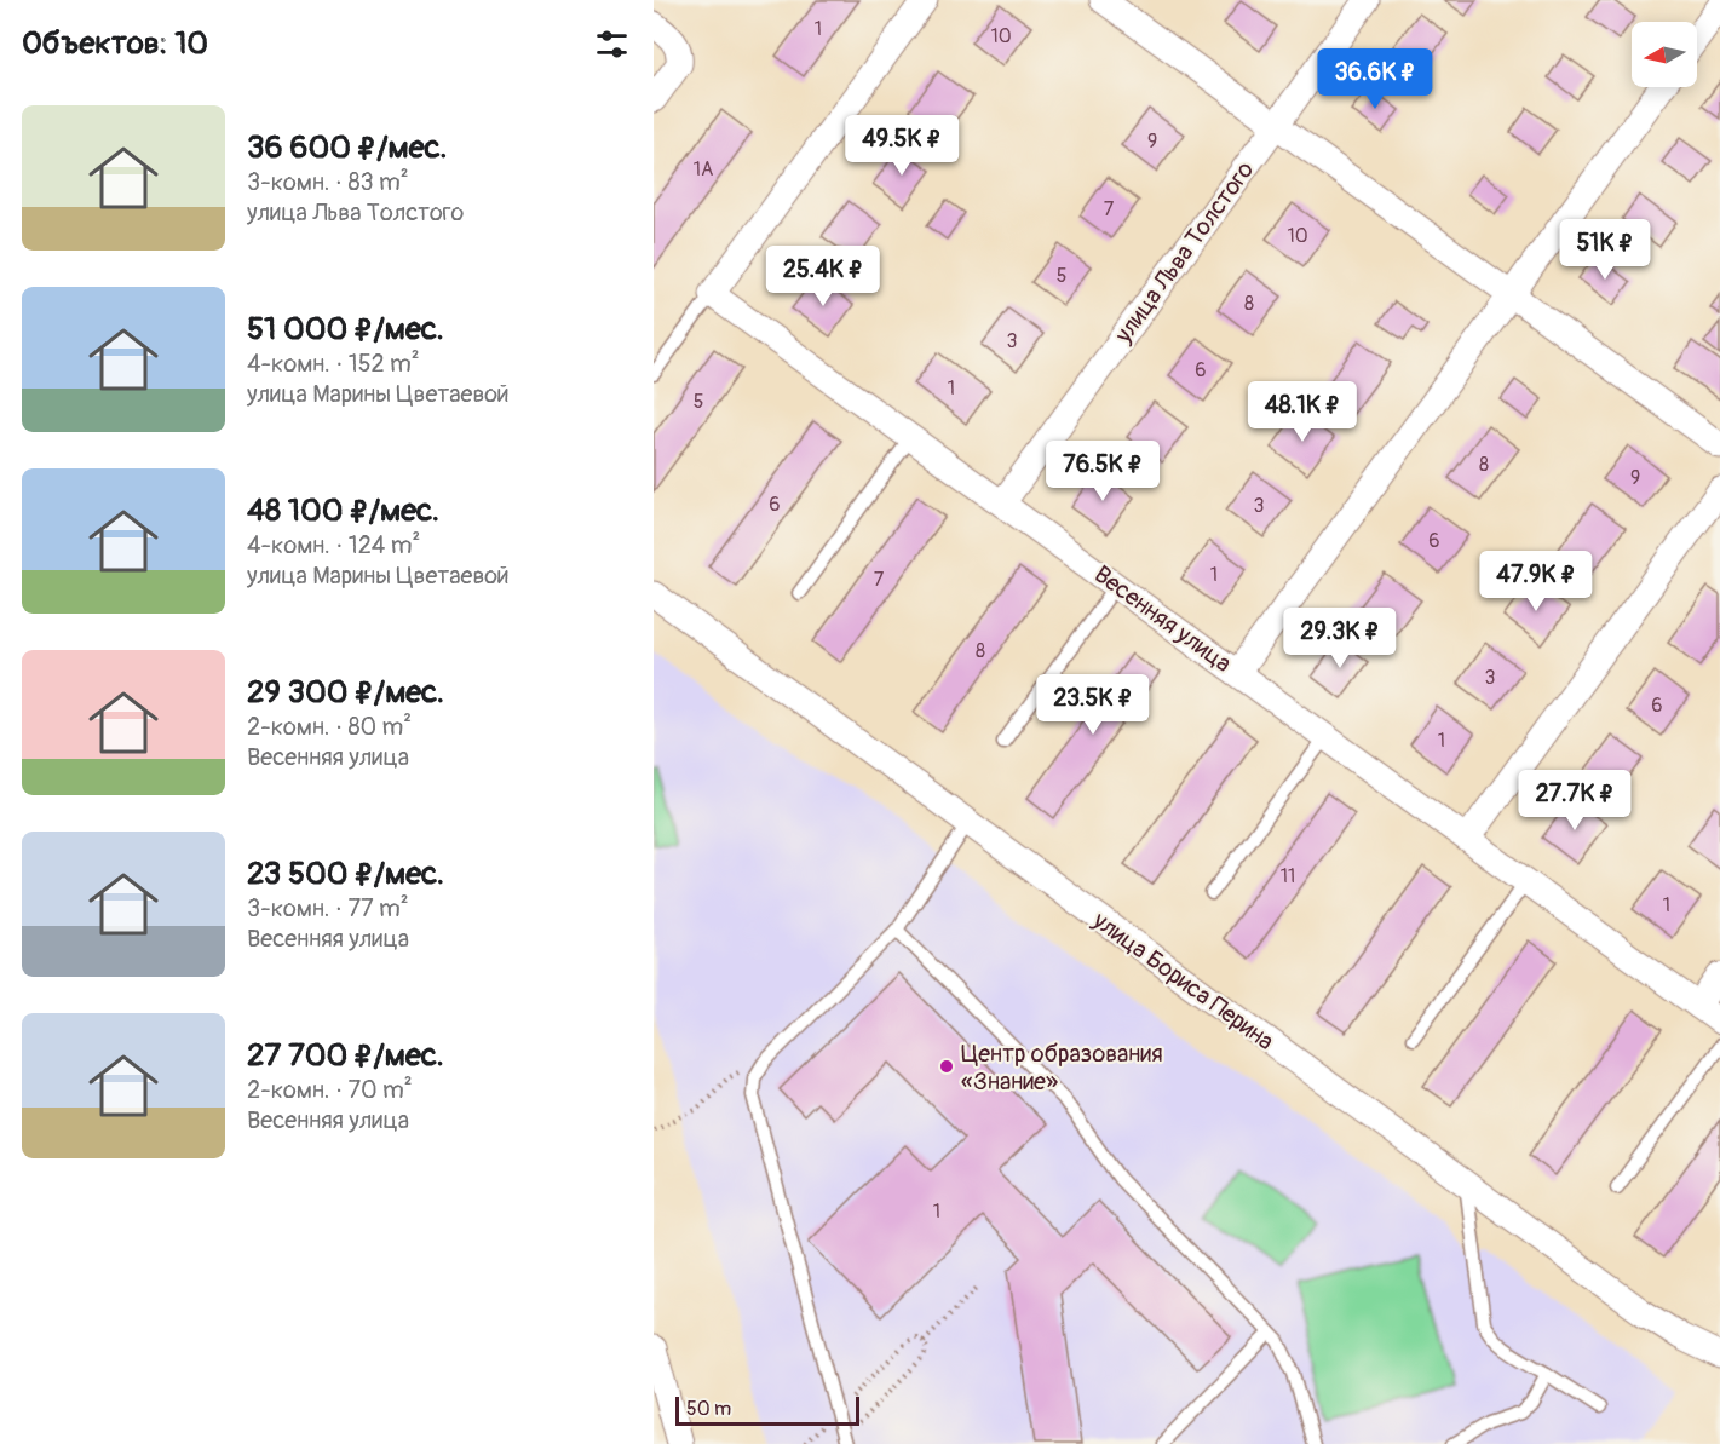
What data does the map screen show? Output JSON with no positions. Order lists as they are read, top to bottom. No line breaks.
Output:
{"streets":{"street":["улица Льва Толстого","Весенняя улица","улица Бориса Перина"]},"crossings":[["улица Льва Толстого","Весенняя улица"]],"places":["Центр образования «Знание»"],"house_numbers":["1","10","9","1А","7","10","5","8","3","6","1","5","8","9","6","3","6","1","7","8","3","6","1","11","1","1"],"scale_bar":"50 m","north":"left","page":{"heading":"Объектов: 10","price":["36.6K ₽","49.5K ₽","51K ₽","25.4K ₽","48.1K ₽","76.5K ₽","47.9K ₽","29.3K ₽","23.5K ₽","27.7K ₽"],"list":[{"name":"36 600 ₽/мес.","note":"3-комн. · 83 m² · улица Льва Толстого"},{"name":"51 000 ₽/мес.","note":"4-комн. · 152 m² · улица Марины Цветаевой"},{"name":"48 100 ₽/мес.","note":"4-комн. · 124 m² · улица Марины Цветаевой"},{"name":"29 300 ₽/мес.","note":"2-комн. · 80 m² · Весенняя улица"},{"name":"23 500 ₽/мес.","note":"3-комн. · 77 m² · Весенняя улица"},{"name":"27 700 ₽/мес.","note":"2-комн. · 70 m² · Весенняя улица"}],"scale":"50 m"}}
